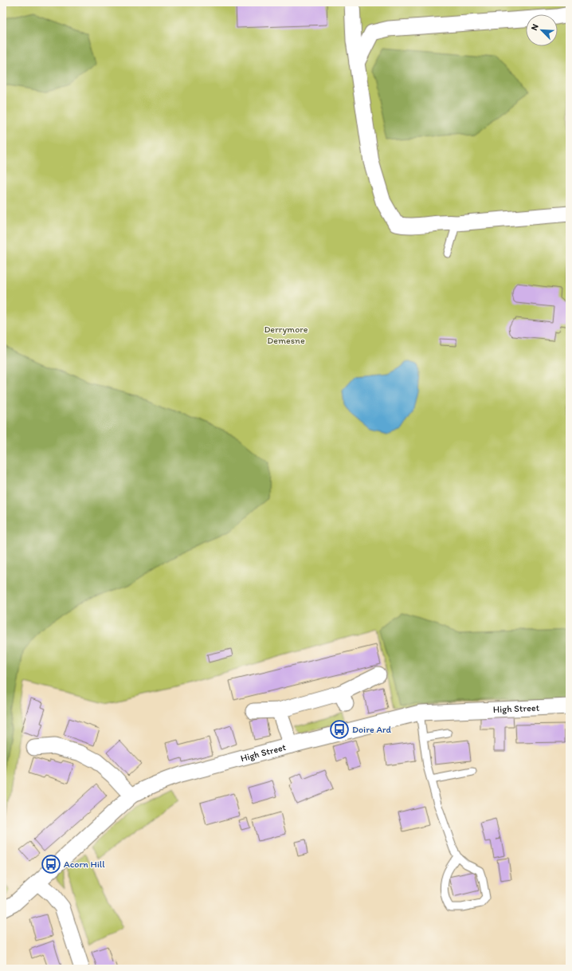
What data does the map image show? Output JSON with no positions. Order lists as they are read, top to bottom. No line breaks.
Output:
{"streets":{"street":["High Street"]},"parks":["Derrymore Demesne"],"places":{"bus stop":["Doire Ard","Acorn Hill"]},"north":"top left"}
